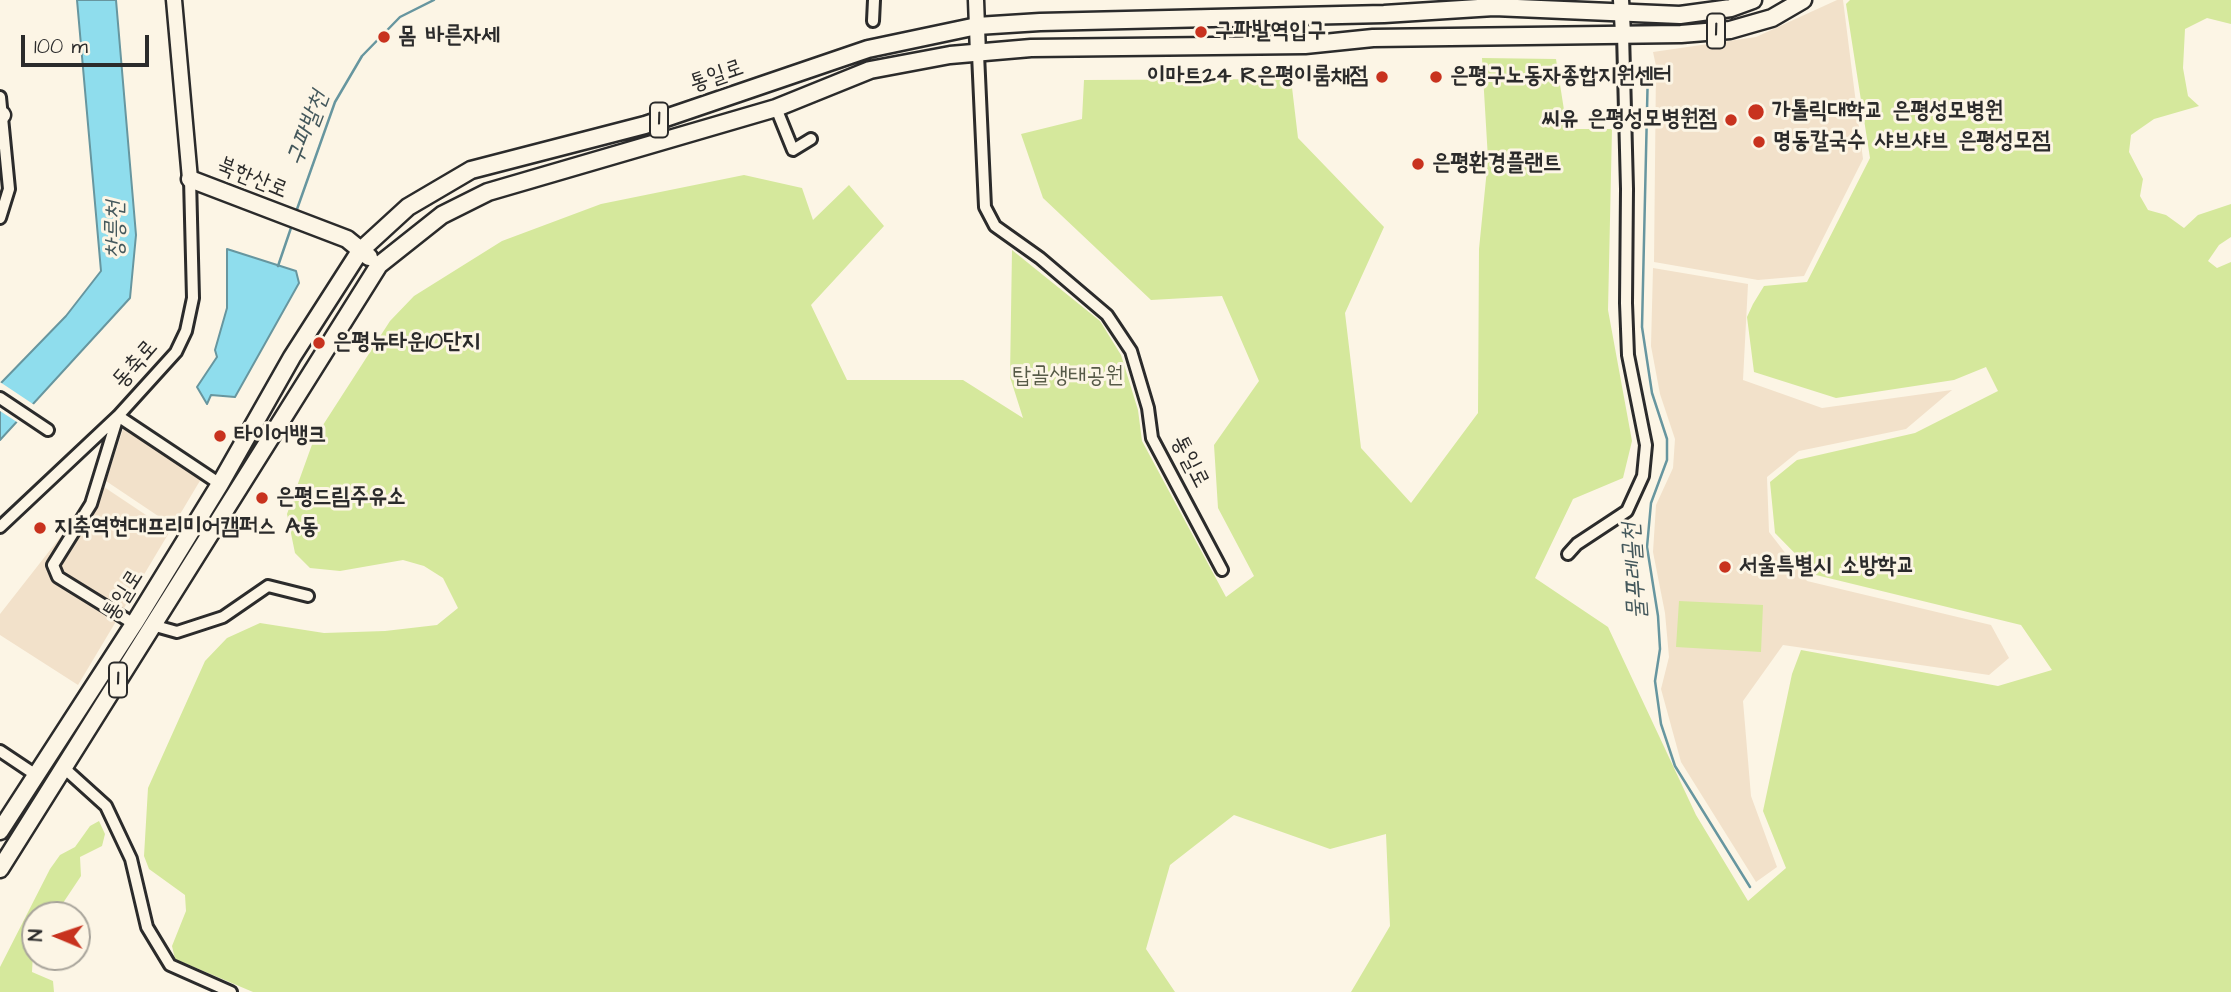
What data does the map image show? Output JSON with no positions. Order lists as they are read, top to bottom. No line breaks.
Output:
{"streets":{"main road":["1","통일로","북한산로"],"street":["동축로"]},"crossings":[["통일로","북한산로"],["북한산로","동축로"]],"water":["구파발천","창릉천","물푸레골천"],"parks":["탑골생태공원"],"places":["구파발역입구","몸 바른자세","이마트24 R은평이룸채점","은평구노동자종합지원센터","가톨릭대학교 은평성모병원","씨유 은평성모병원점","명동칼국수 샤브샤브 은평성모점","은평환경플랜트","은평뉴타운10단지","타이어뱅크","은평드림주유소","지축역현대프리미어캠퍼스 A동","서울특별시 소방학교"],"scale_bar":"100 m","north":"left"}
